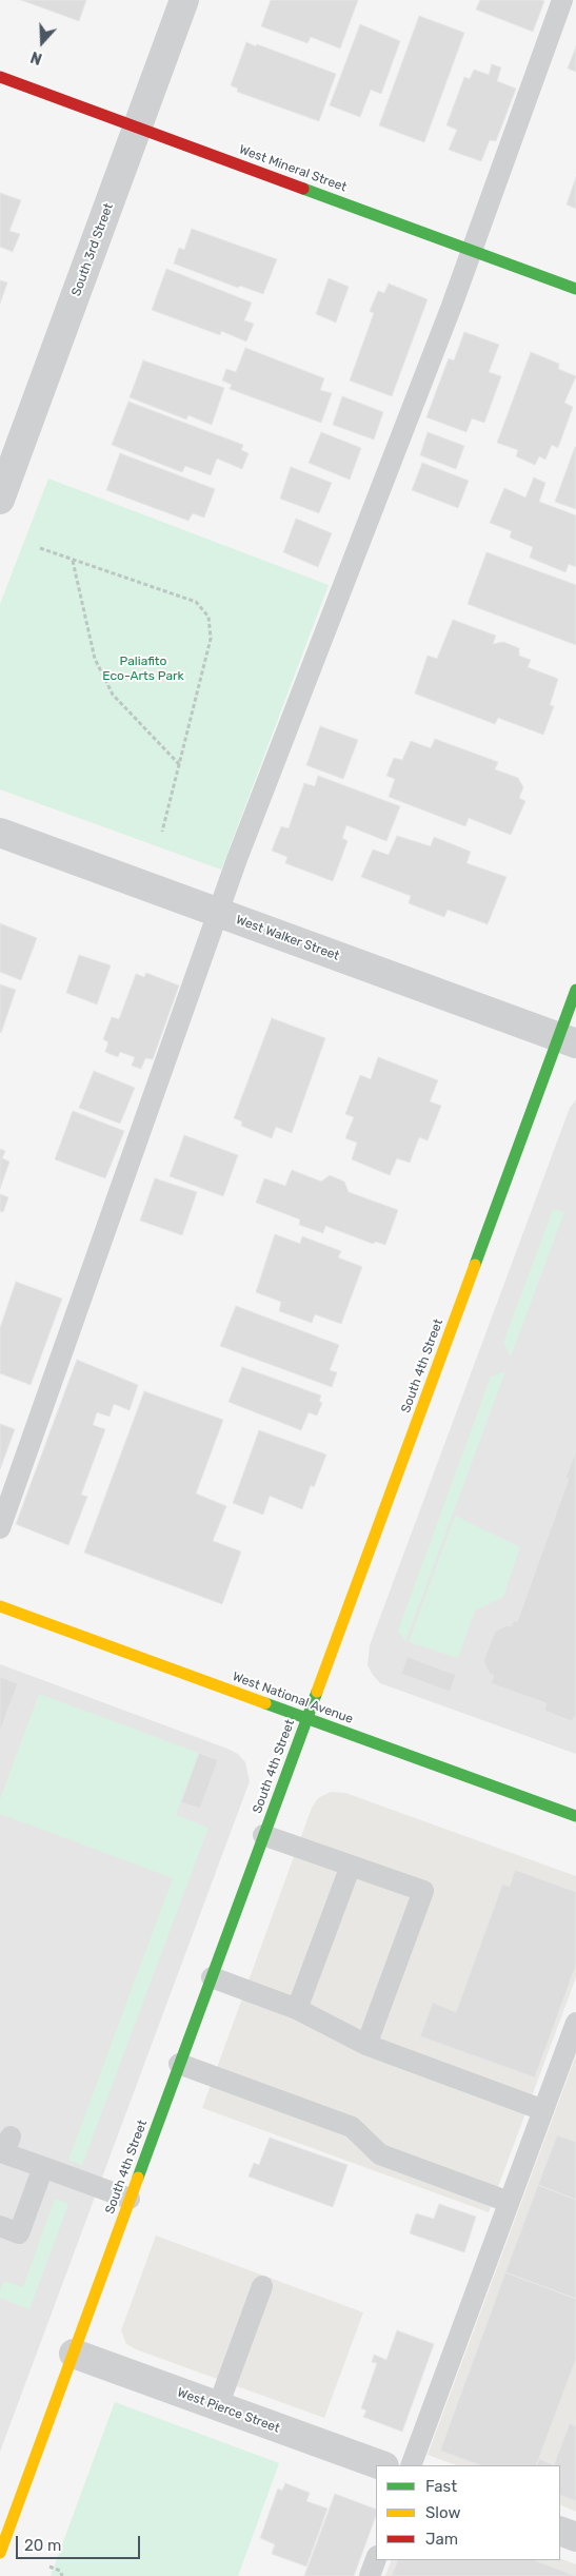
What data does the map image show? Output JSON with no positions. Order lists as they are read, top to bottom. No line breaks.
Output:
{"streets":{"street":["West Mineral Street","South 3rd Street","West Walker Street","South 4th Street","West National Avenue","West Pierce Street"]},"crossings":[["West Mineral Street","South 3rd Street"],["West Walker Street","South 4th Street"],["South 4th Street","West National Avenue"],["South 4th Street","West Pierce Street"]],"parks":["Paliafito Eco-Arts Park"],"legend":["Fast","Slow","Jam"],"scale_bar":"20 m","north":"bottom"}
